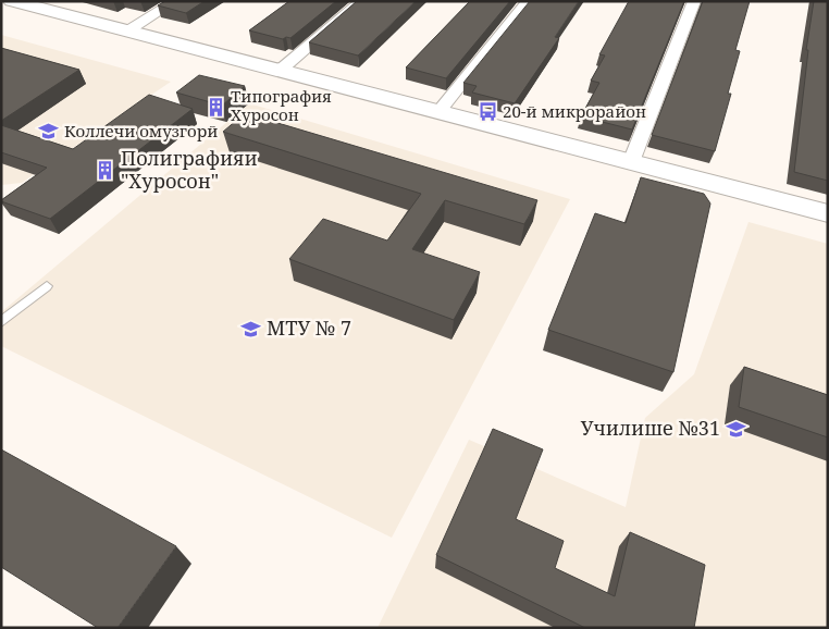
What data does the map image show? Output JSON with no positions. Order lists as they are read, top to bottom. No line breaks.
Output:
{"places":{"building":["Типография Хуросон","Полиграфияи \"Хуросон\""],"bus stop":["20-й микрорайон"],"school or university":["Коллечи омузгорй","МТУ № 7","Училише №31"]}}
